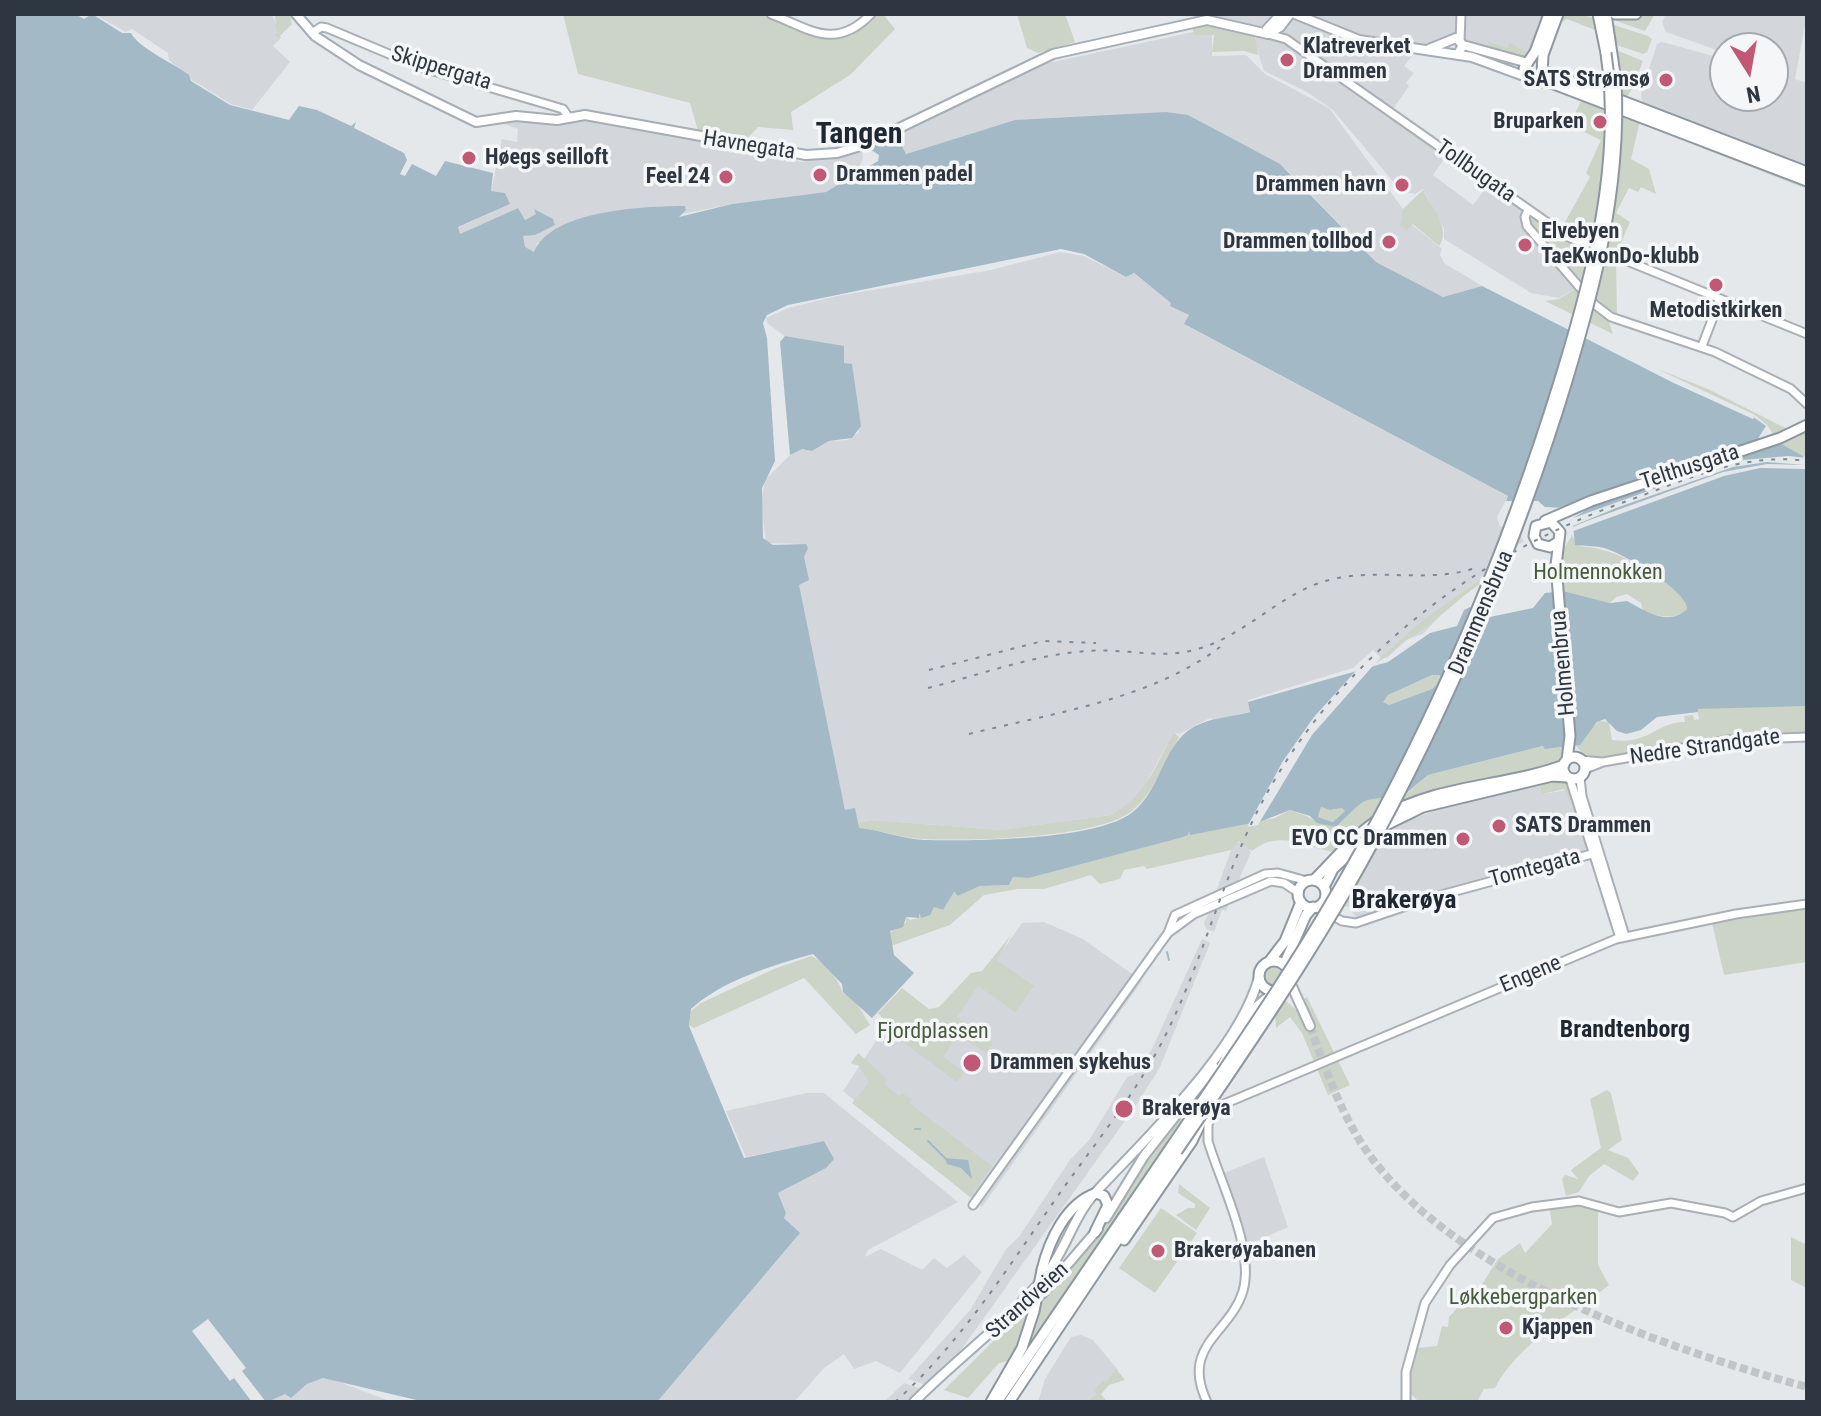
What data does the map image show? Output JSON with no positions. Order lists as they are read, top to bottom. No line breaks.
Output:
{"streets":{"highway":["Telthusgata","Drammensbrua","Holmenbrua","Nedre Strandgate"],"main road":["Skippergata","Havnegata","Tollbugata","Tomtegata","Engene","Strandveien"]},"crossings":[["Skippergata","Havnegata"],["Telthusgata","Holmenbrua"]],"districts":["Tangen","Brakerøya","Brandtenborg"],"parks":["Holmennokken","Fjordplassen","Løkkebergparken"],"places":["Klatreverket Drammen","SATS Strømsø","Bruparken","Høegs seilloft","Drammen padel","Feel 24","Drammen havn","Drammen tollbod","Elvebyen TaeKwonDo-klubb","Metodistkirken","SATS Drammen","EVO CC Drammen","Drammen sykehus","Brakerøya","Brakerøyabanen","Kjappen"],"north":"bottom"}
